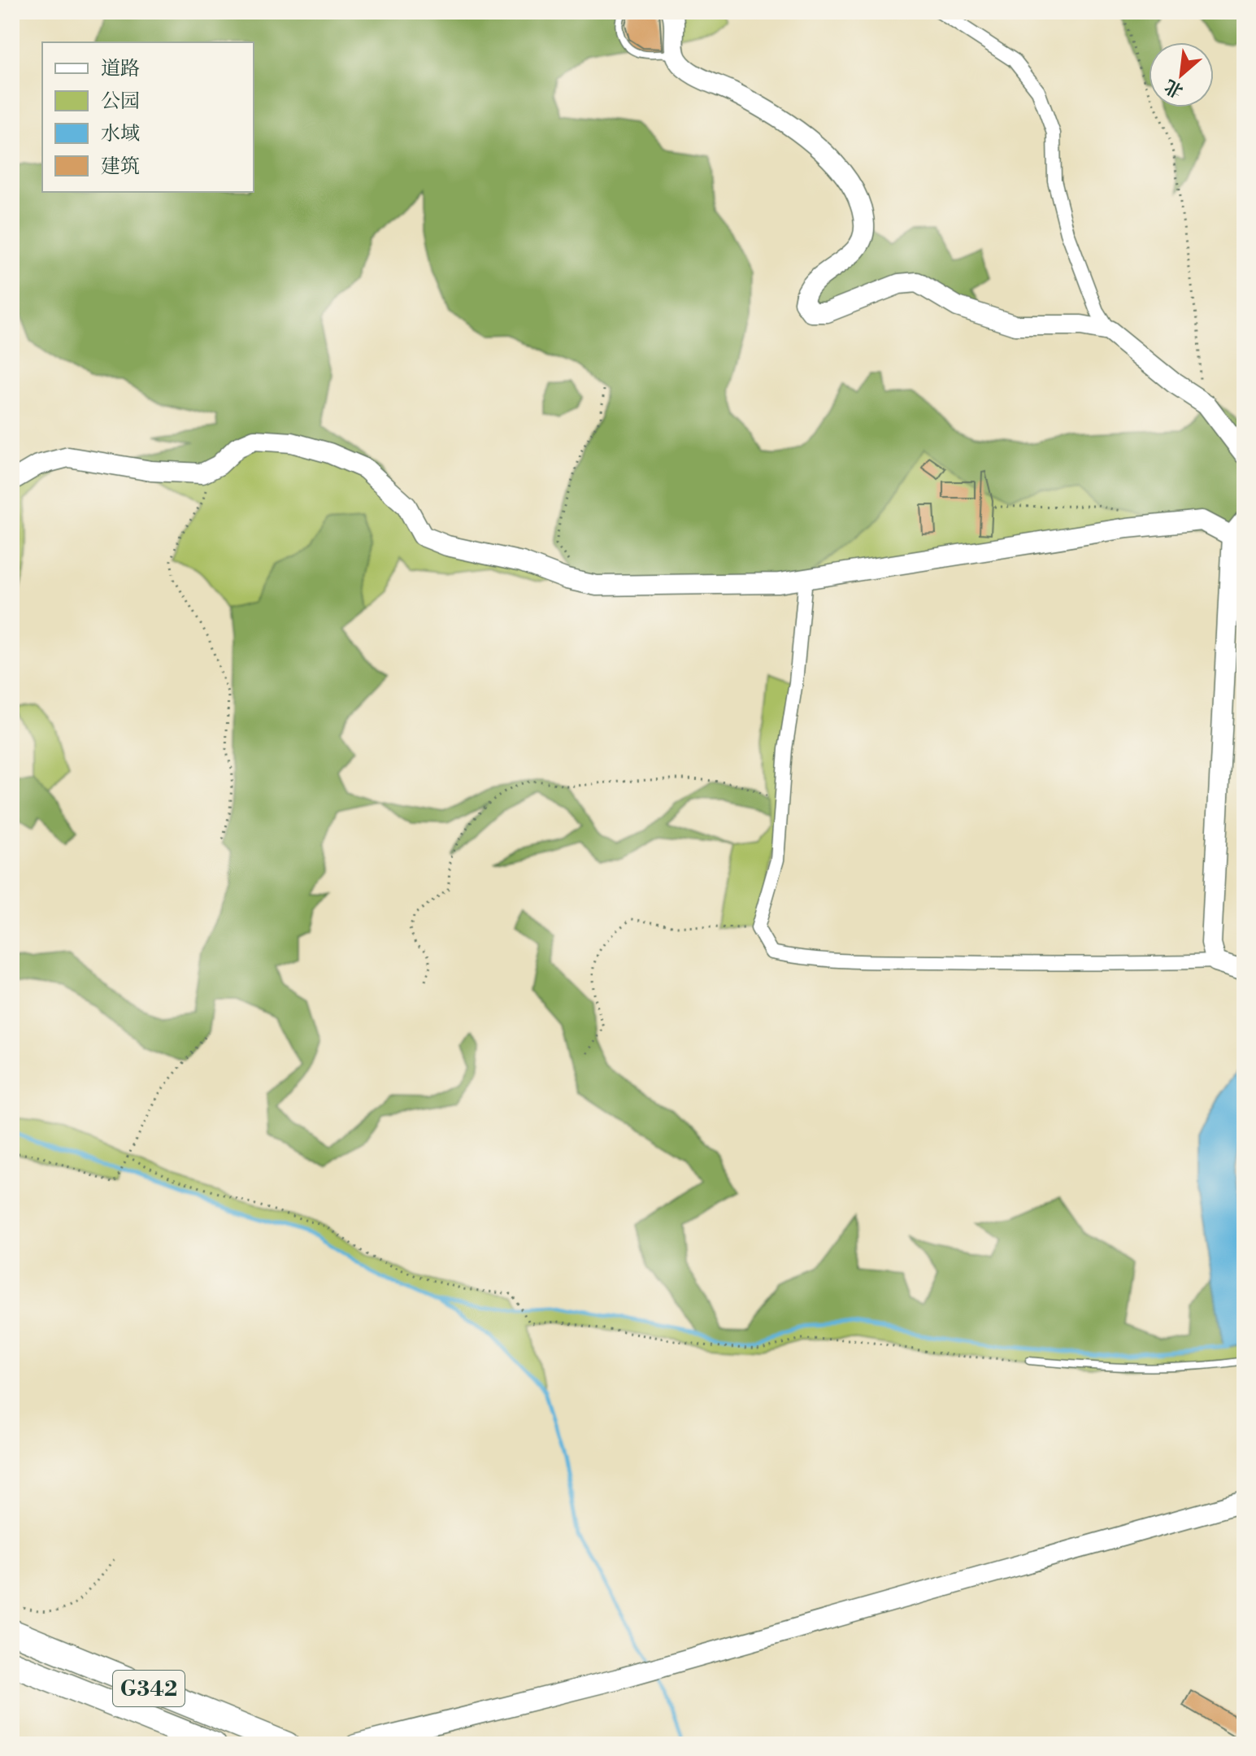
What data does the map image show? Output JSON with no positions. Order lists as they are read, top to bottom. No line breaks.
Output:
{"streets":{"highway":["G342"]},"legend":["道路","公园","水域","建筑"],"north":"bottom left"}
